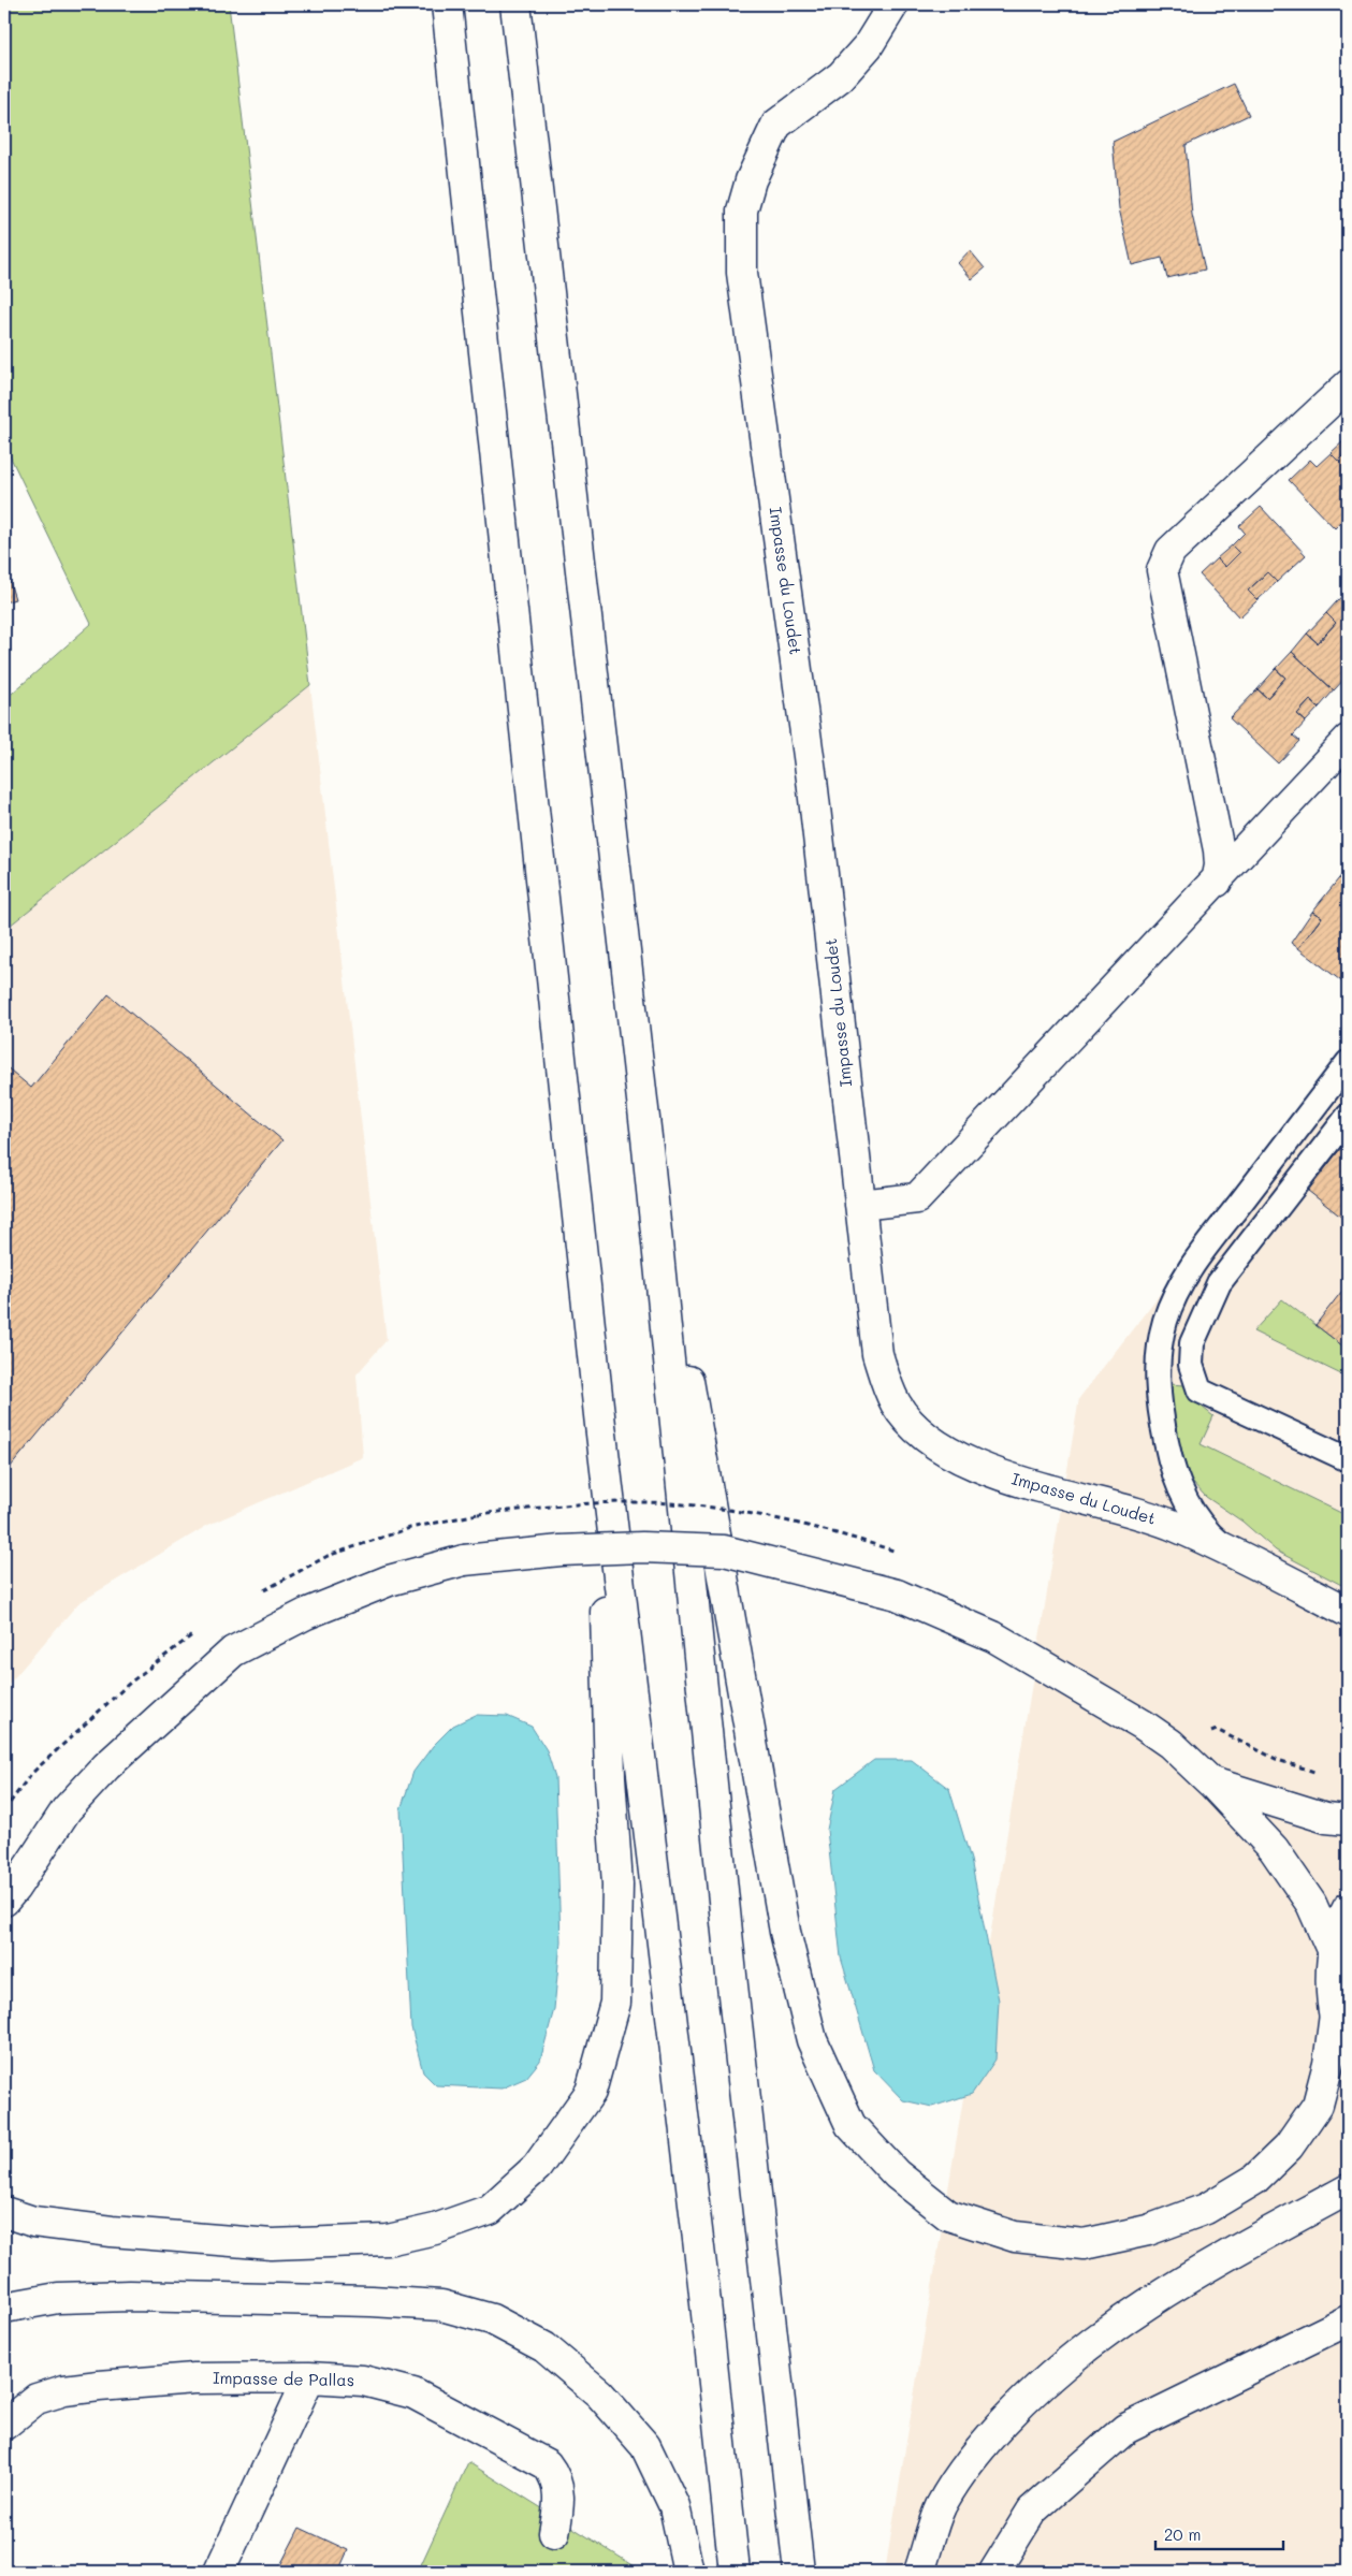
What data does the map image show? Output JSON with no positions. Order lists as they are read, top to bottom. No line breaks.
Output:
{"streets":{"main road":["Impasse du Loudet","Impasse de Pallas"]},"scale_bar":"20 m"}
